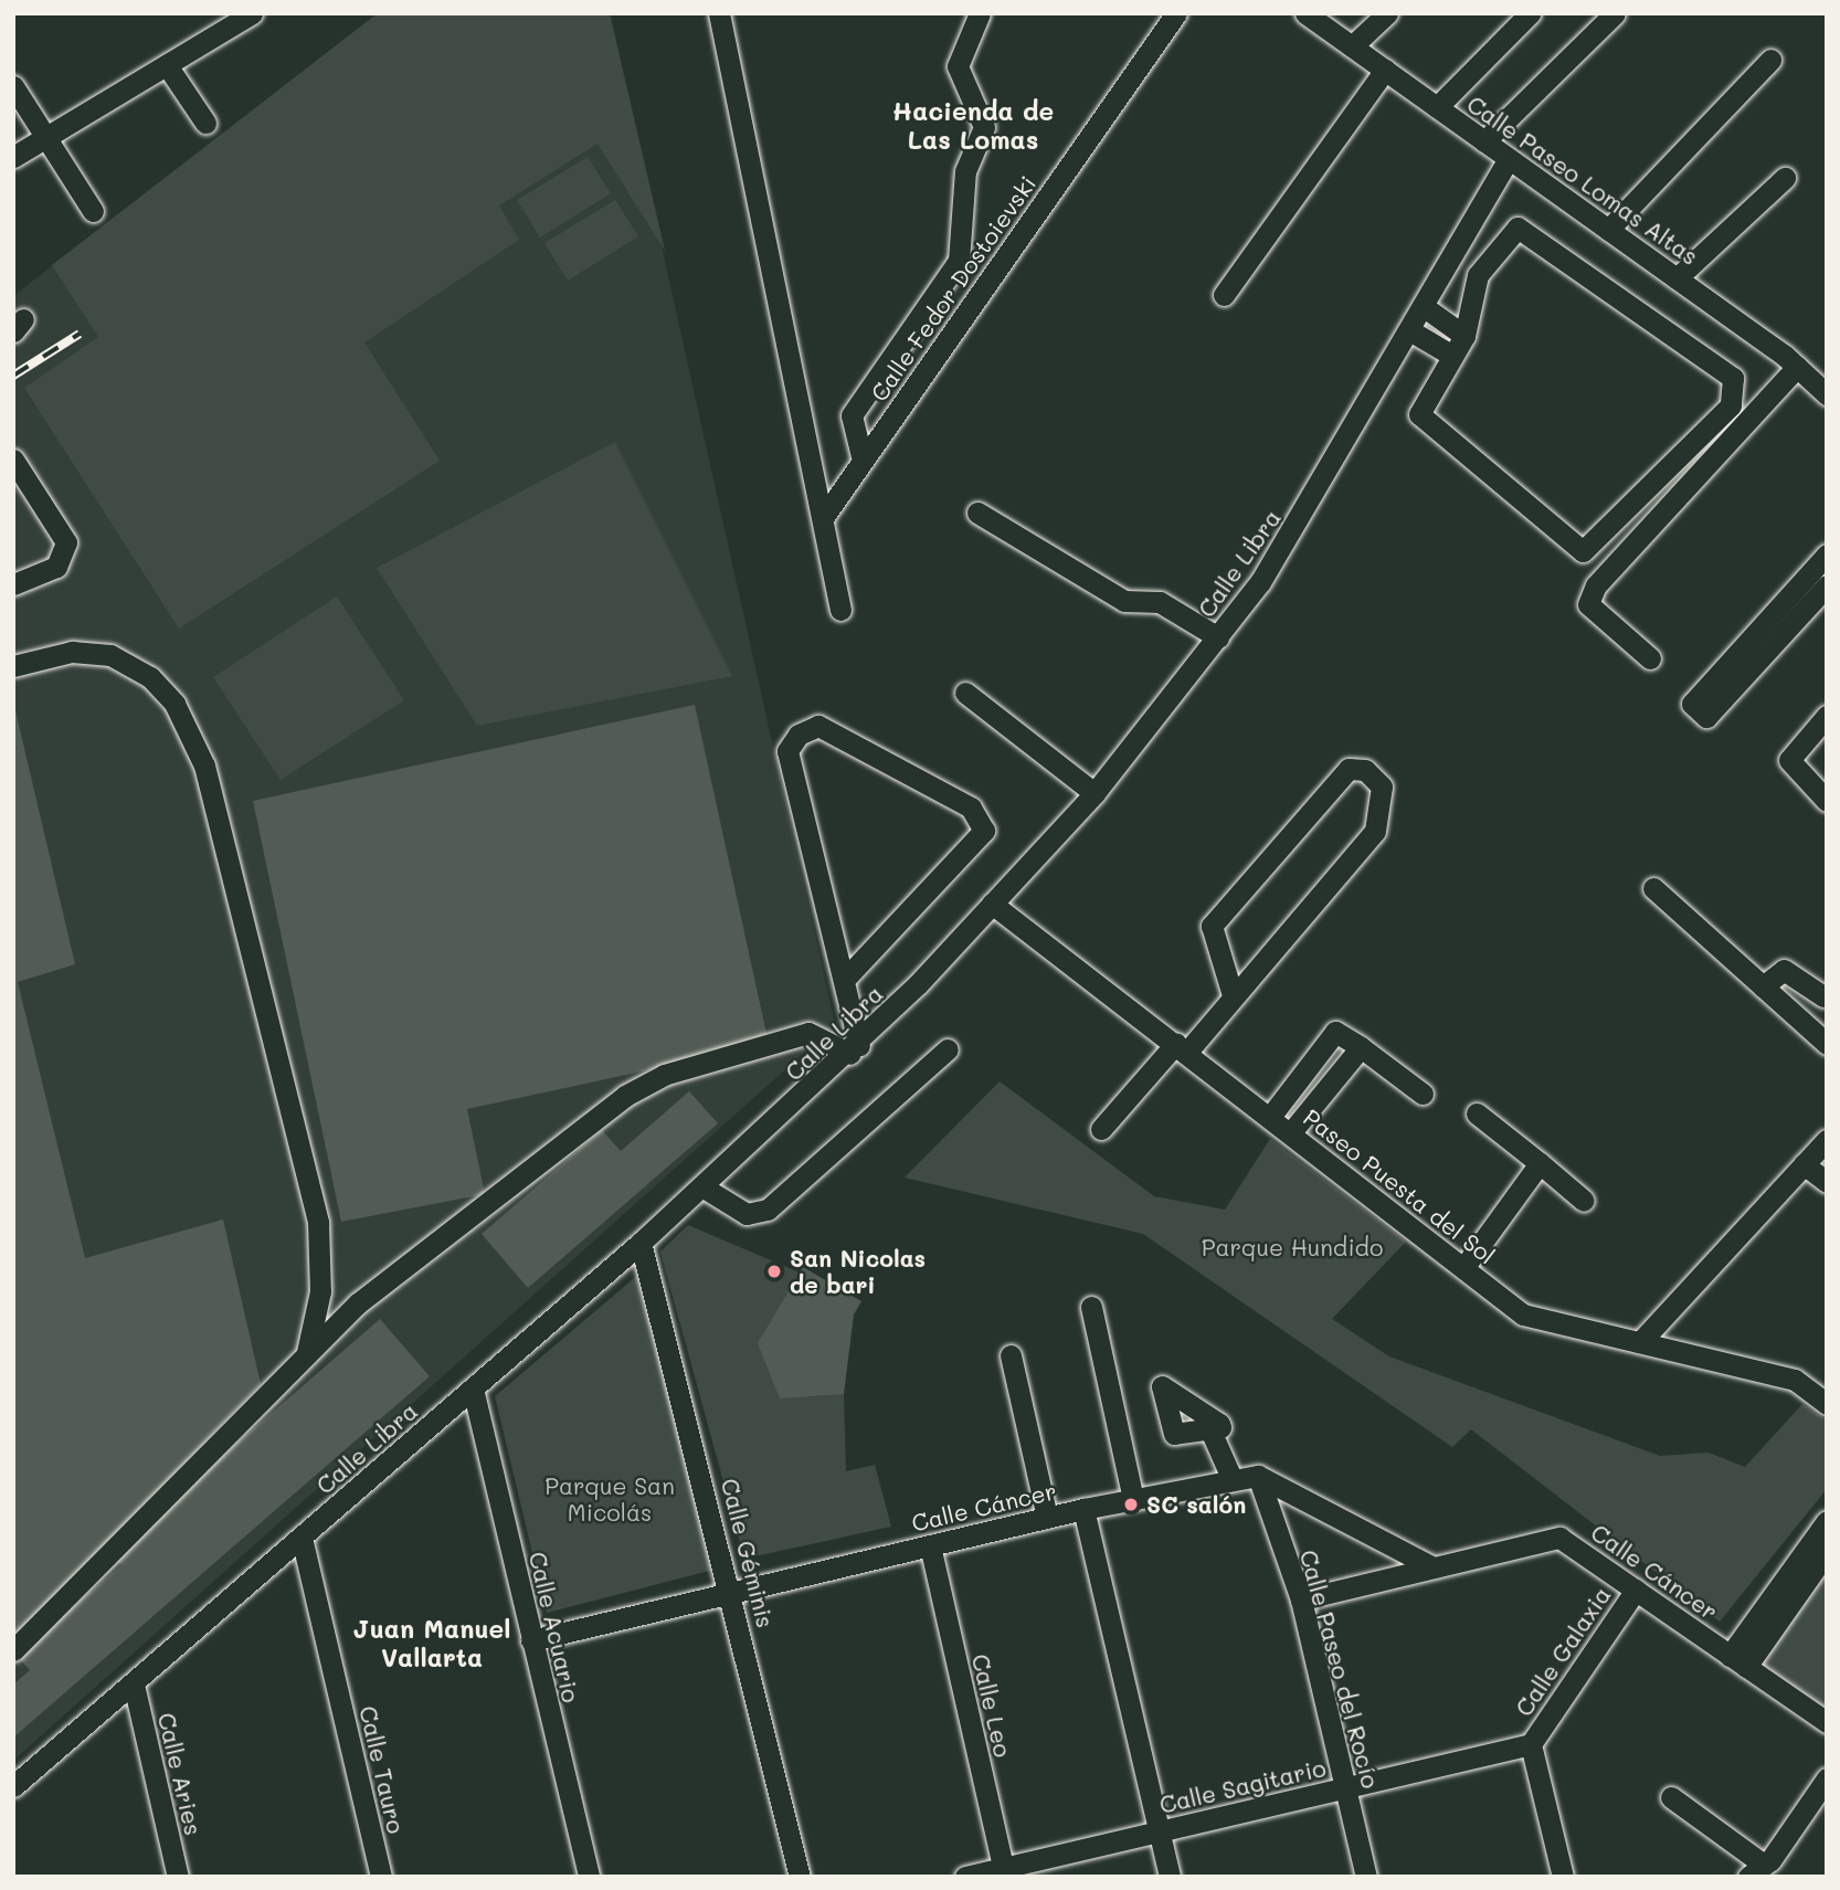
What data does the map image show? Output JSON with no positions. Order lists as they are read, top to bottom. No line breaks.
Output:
{"streets":{"street":["Calle Paseo Lomas Altas","Calle Fedor Dostoievski","Calle Libra","Paseo Puesta del Sol","Calle Cáncer","Calle Géminis","Calle Acuario","Calle Galaxia","Calle Paseo del Rocío","Calle Leo","Calle Tauro","Calle Aries","Calle Sagitario"]},"crossings":[["Calle Paseo Lomas Altas","Calle Libra"],["Calle Libra","Paseo Puesta del Sol"],["Calle Libra","Calle Géminis"],["Calle Libra","Calle Acuario"],["Calle Libra","Calle Tauro"],["Calle Libra","Calle Aries"],["Calle Cáncer","Calle Géminis"],["Calle Cáncer","Calle Acuario"],["Calle Cáncer","Calle Galaxia"],["Calle Cáncer","Calle Paseo del Rocío"],["Calle Cáncer","Calle Leo"],["Calle Galaxia","Calle Sagitario"],["Calle Paseo del Rocío","Calle Sagitario"],["Calle Leo","Calle Sagitario"]],"districts":["Hacienda de Las Lomas","Juan Manuel Vallarta"],"parks":["Parque Hundido","Parque San Micolás"],"places":["San Nicolas de bari","SC salón"]}
